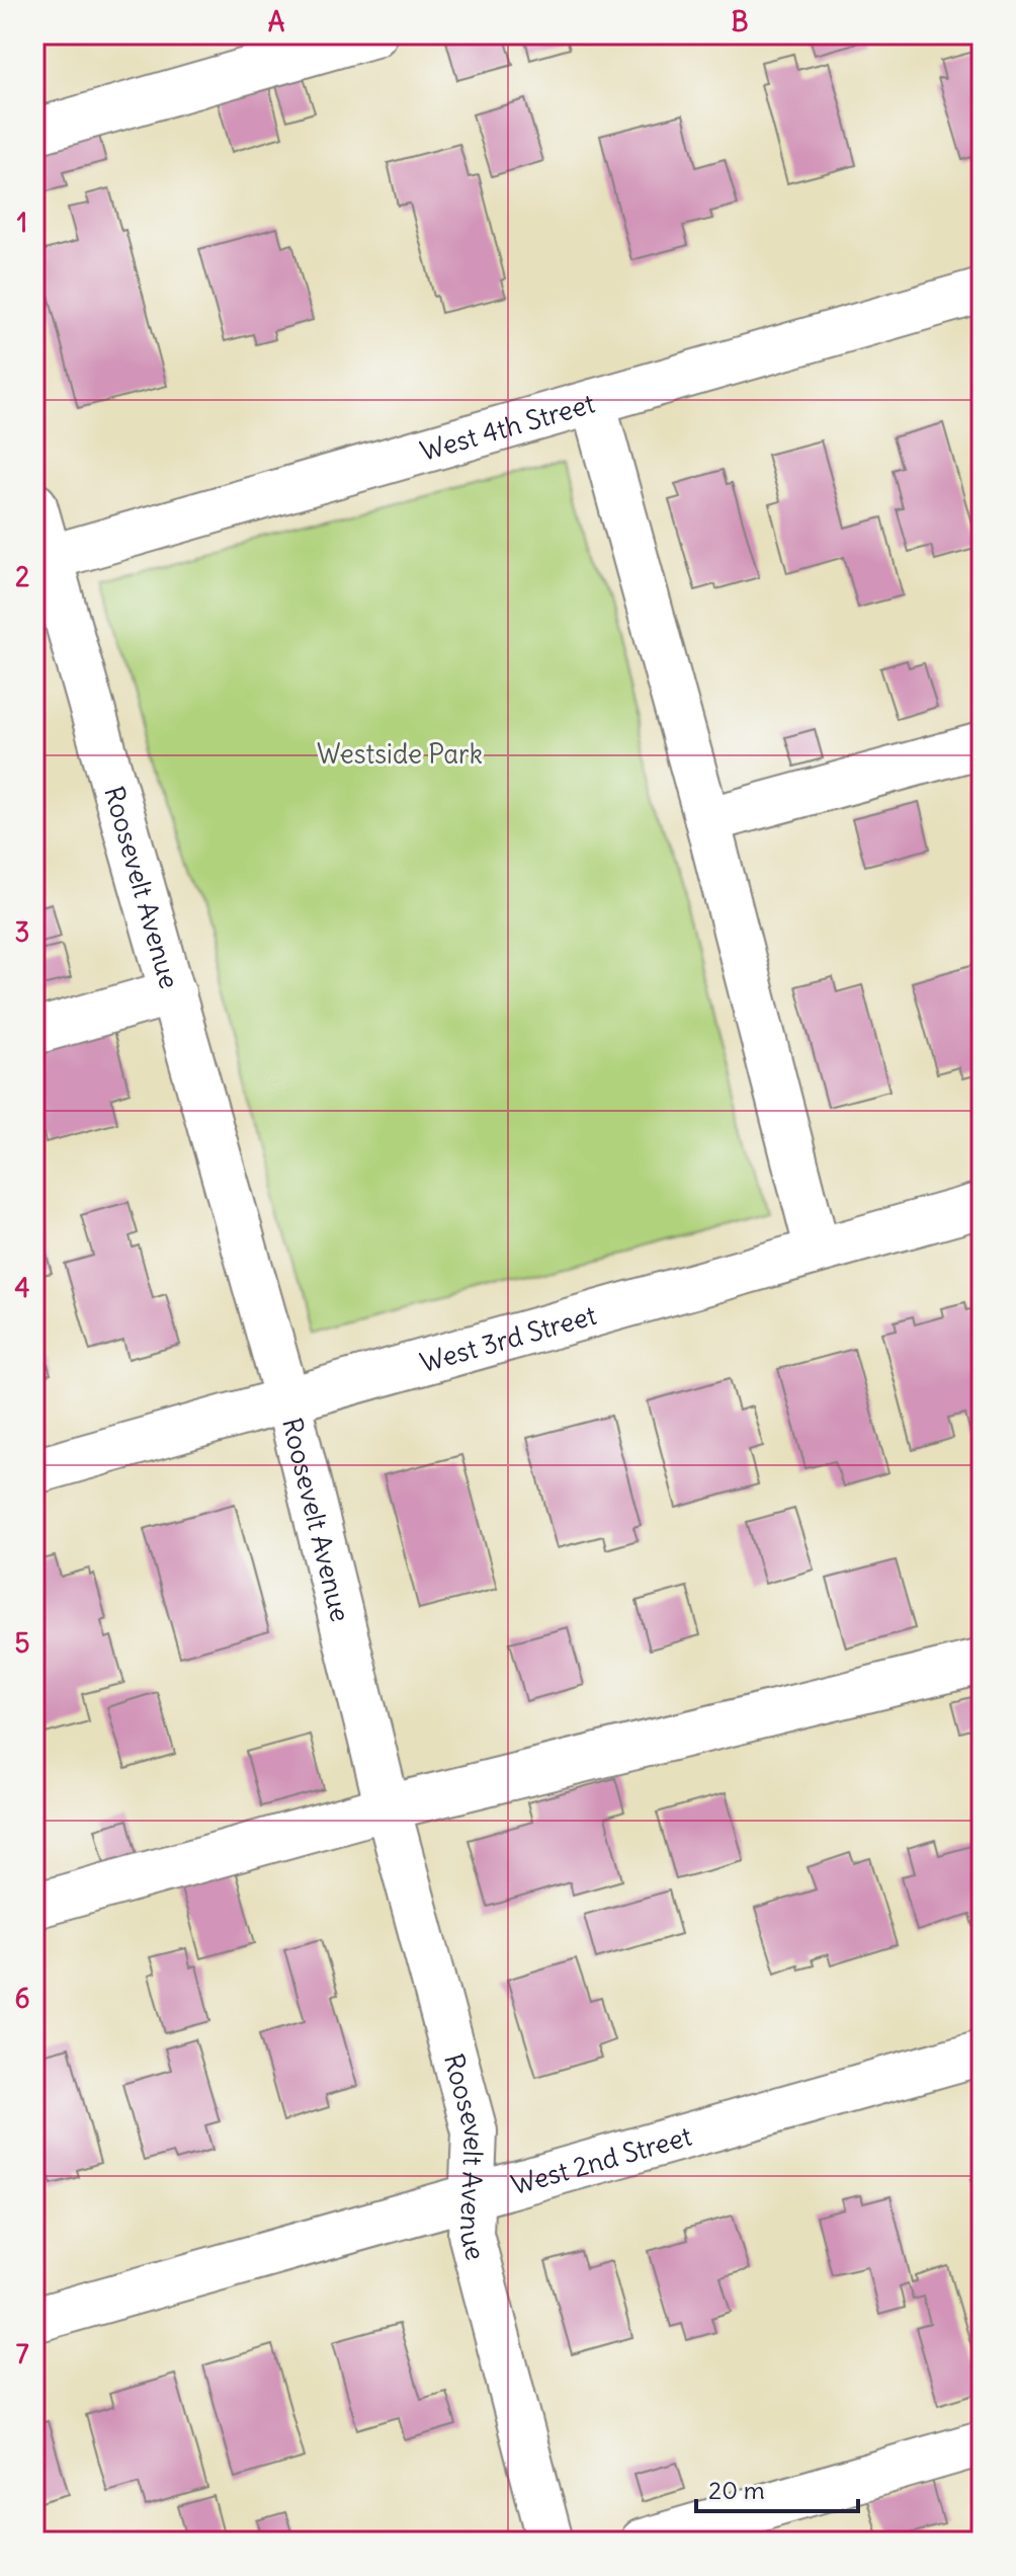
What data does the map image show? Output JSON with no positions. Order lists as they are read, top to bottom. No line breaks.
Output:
{"streets":{"street":["West 4th Street","Roosevelt Avenue","West 3rd Street","West 2nd Street"]},"crossings":[["West 4th Street","Roosevelt Avenue"],["Roosevelt Avenue","West 3rd Street"],["Roosevelt Avenue","West 2nd Street"]],"parks":["Westside Park"],"scale_bar":"20 m","grid":{"columns":["A","B"],"rows":["1","2","3","4","5","6","7"]}}
